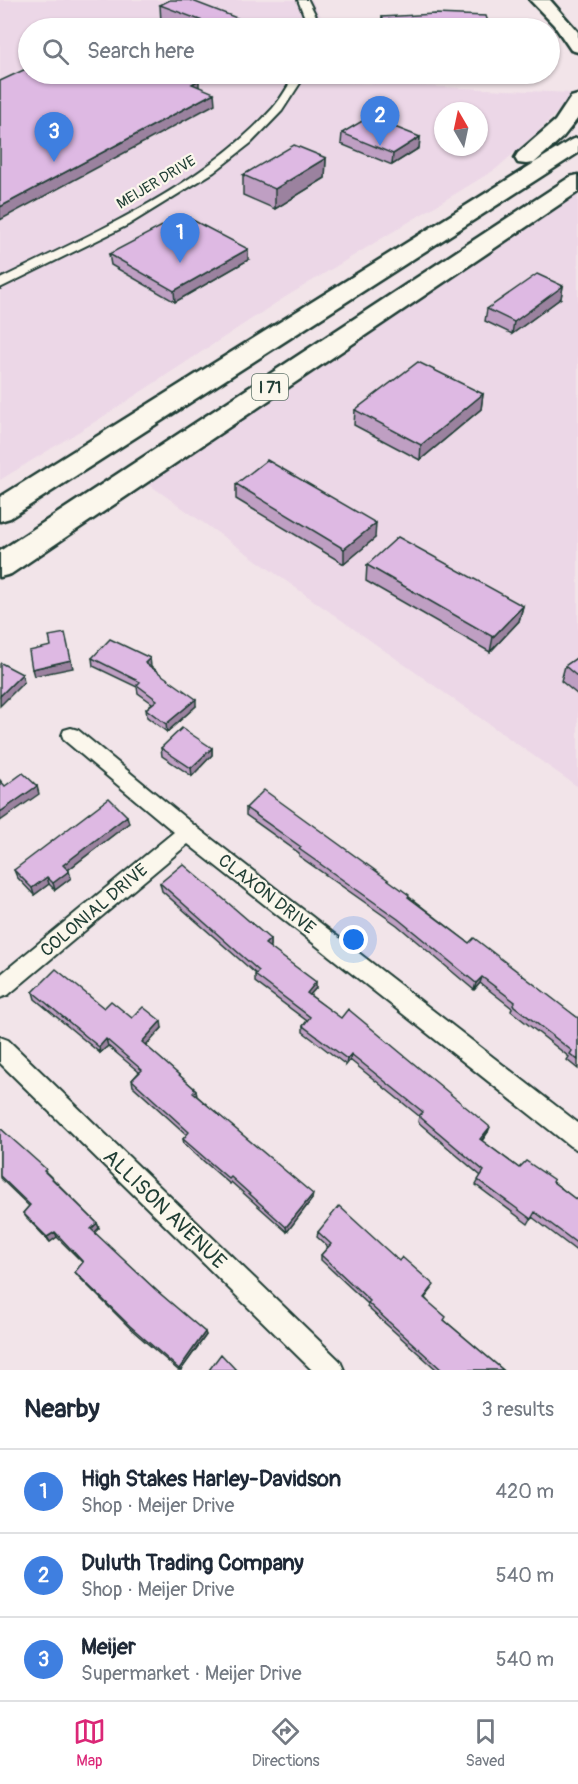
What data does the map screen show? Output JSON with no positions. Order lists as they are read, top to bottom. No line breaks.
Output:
{"streets":{"highway":["I 71"],"street":["MEIJER DRIVE","CLAXON DRIVE","COLONIAL DRIVE","ALLISON AVENUE"]},"crossings":[["CLAXON DRIVE","COLONIAL DRIVE"]],"north":"top","page":{"search":"Search here","pins":["2","3","1"],"heading":["Nearby","3 results"],"list":[{"mark":"1","name":"High Stakes Harley-Davidson","note":"Shop · Meijer Drive","value":"420 m"},{"mark":"2","name":"Duluth Trading Company","note":"Shop · Meijer Drive","value":"540 m"},{"mark":"3","name":"Meijer","note":"Supermarket · Meijer Drive","value":"540 m"}],"nav":["Map","Directions","Saved"]}}
